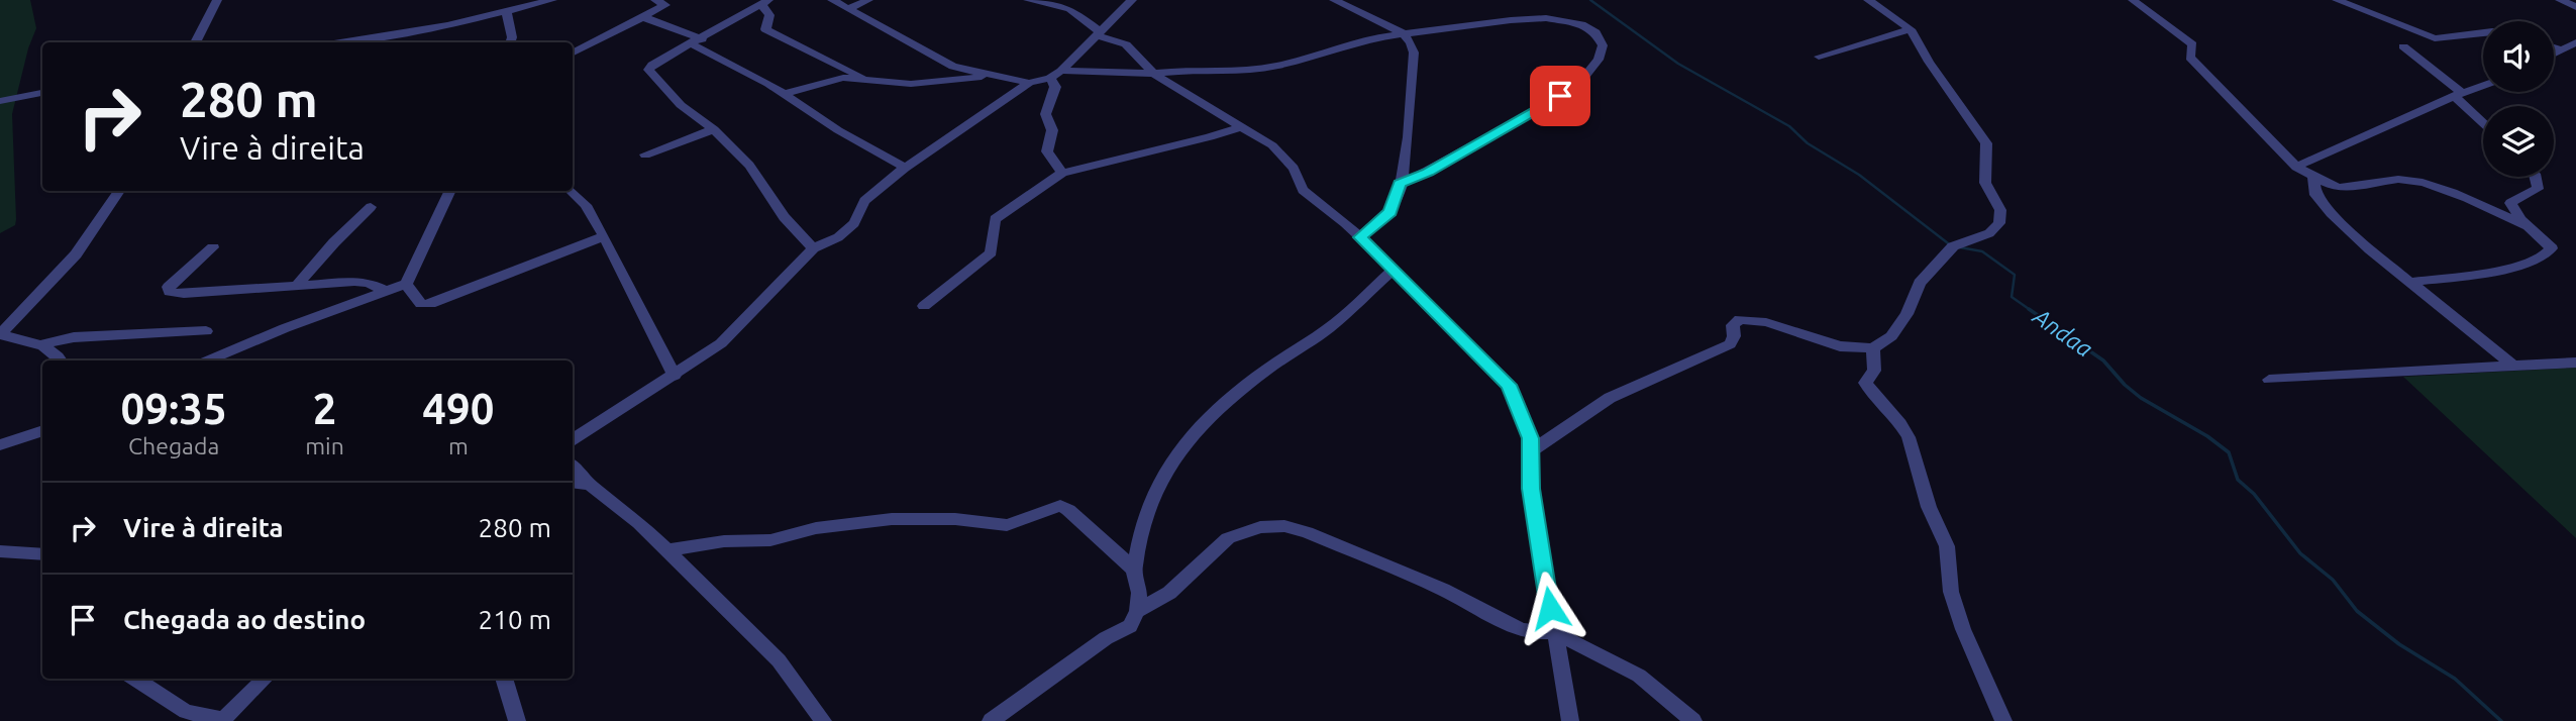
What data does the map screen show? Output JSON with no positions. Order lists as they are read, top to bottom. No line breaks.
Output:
{"water":["Andaa"],"page":{"turn":["280 m","Vire à direita"],"eta":["09:35","Chegada","2","min","490","m"],"list":[{"name":"Vire à direita","value":"280 m"},{"name":"Chegada ao destino","value":"210 m"}]}}
